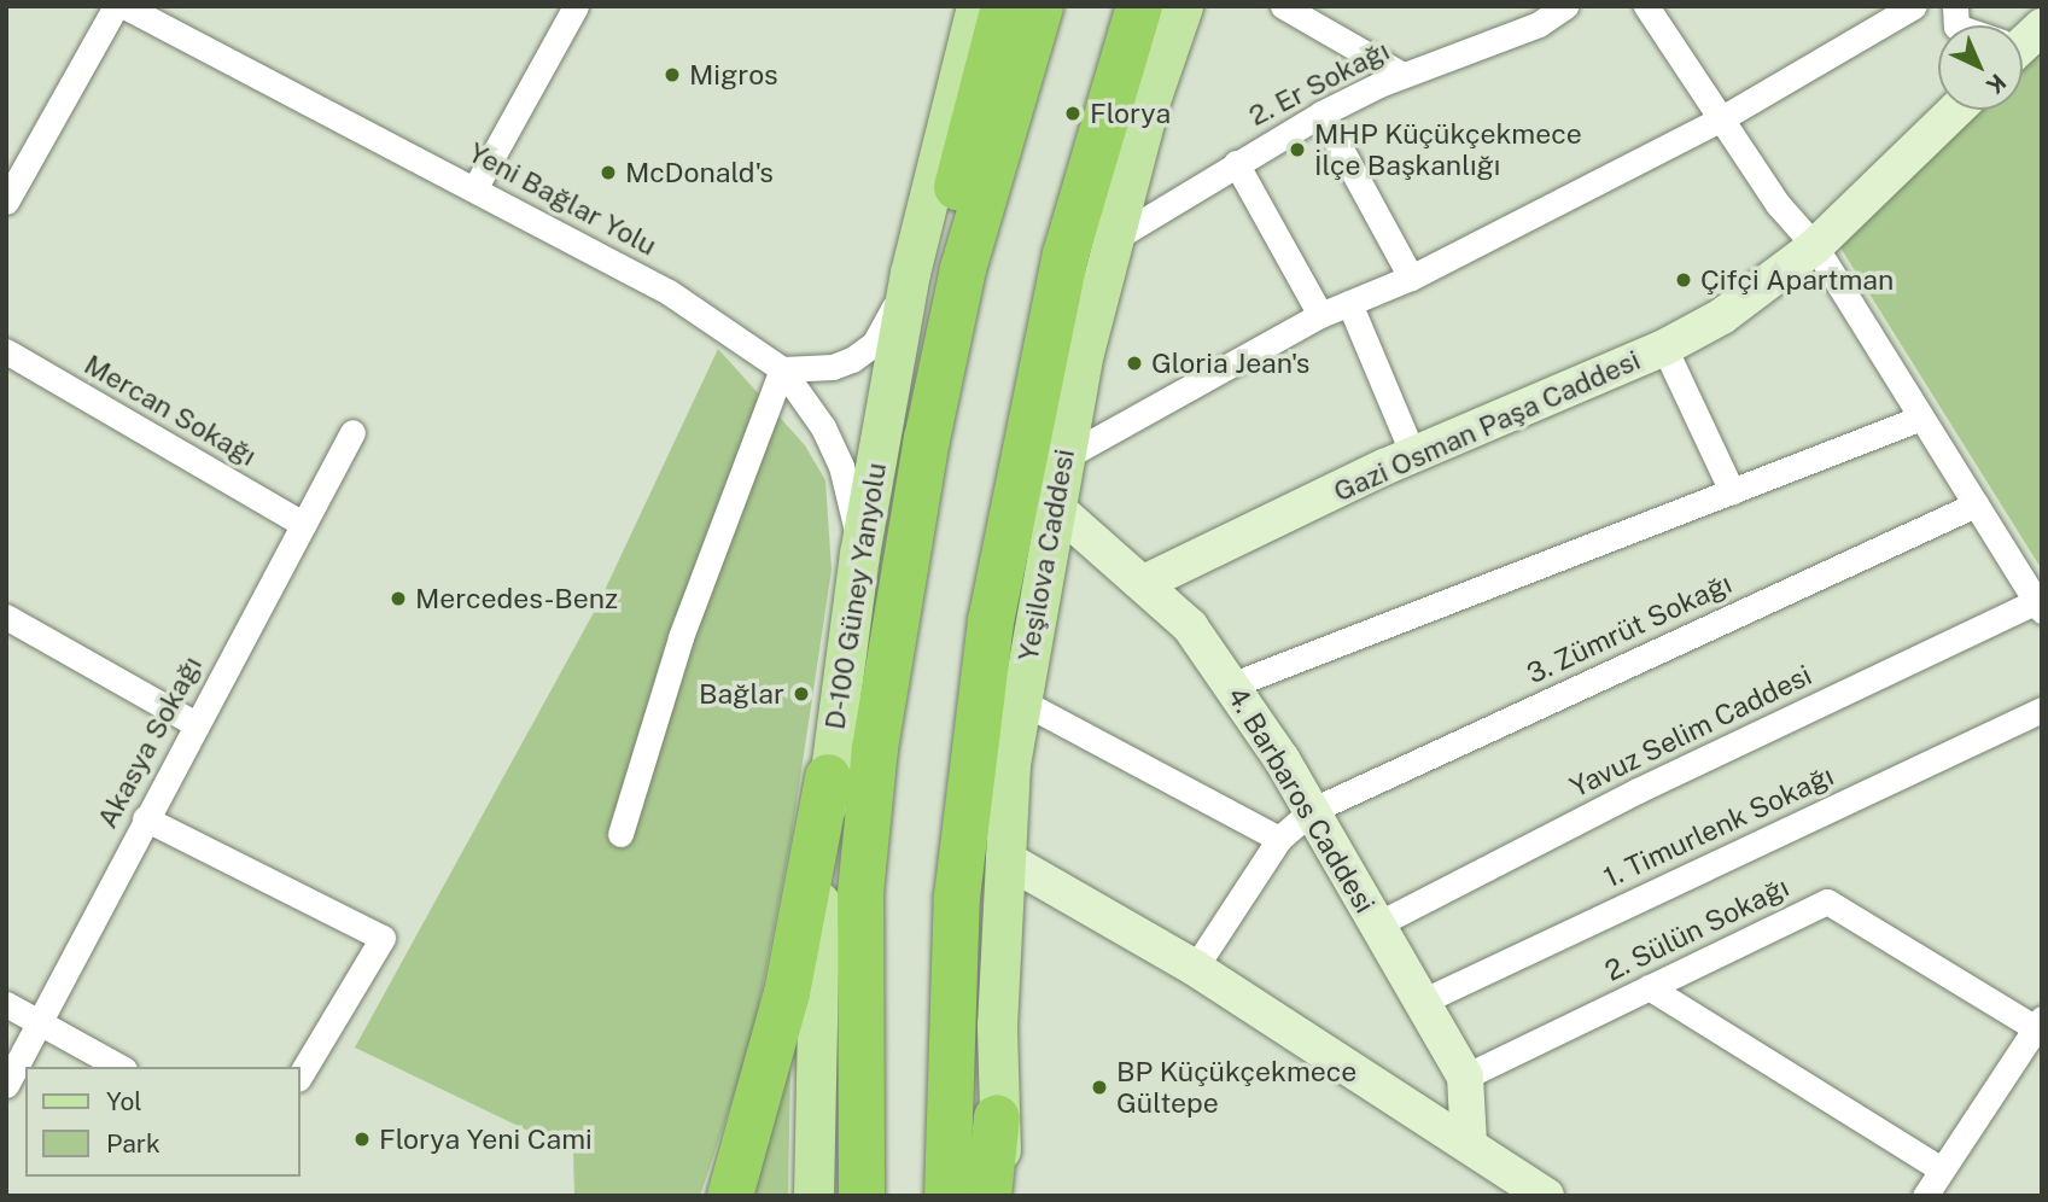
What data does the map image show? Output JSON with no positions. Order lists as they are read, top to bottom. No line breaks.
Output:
{"streets":{"main road":["Yeşilova Caddesi","D-100 Güney Yanyolu"],"street":["2. Er Sokağı","Yeni Bağlar Yolu","Mercan Sokağı","Gazi Osman Paşa Caddesi","3. Zümrüt Sokağı","Yavuz Selim Caddesi","Akasya Sokağı","4. Barbaros Caddesi","1. Timurlenk Sokağı","2. Sülün Sokağı"]},"crossings":[["2. Er Sokağı","Yeşilova Caddesi"],["Yeni Bağlar Yolu","D-100 Güney Yanyolu"],["Mercan Sokağı","Akasya Sokağı"],["Gazi Osman Paşa Caddesi","4. Barbaros Caddesi"],["Yeşilova Caddesi","4. Barbaros Caddesi"],["3. Zümrüt Sokağı","4. Barbaros Caddesi"],["Yavuz Selim Caddesi","4. Barbaros Caddesi"],["4. Barbaros Caddesi","1. Timurlenk Sokağı"],["4. Barbaros Caddesi","2. Sülün Sokağı"]],"places":["Migros","Florya","MHP Küçükçekmece İlçe Başkanlığı","McDonald's","Çifçi Apartman","Gloria Jean's","Mercedes-Benz","Bağlar","BP Küçükçekmece Gültepe","Florya Yeni Cami"],"legend":["Yol","Park"],"north":"bottom right"}
